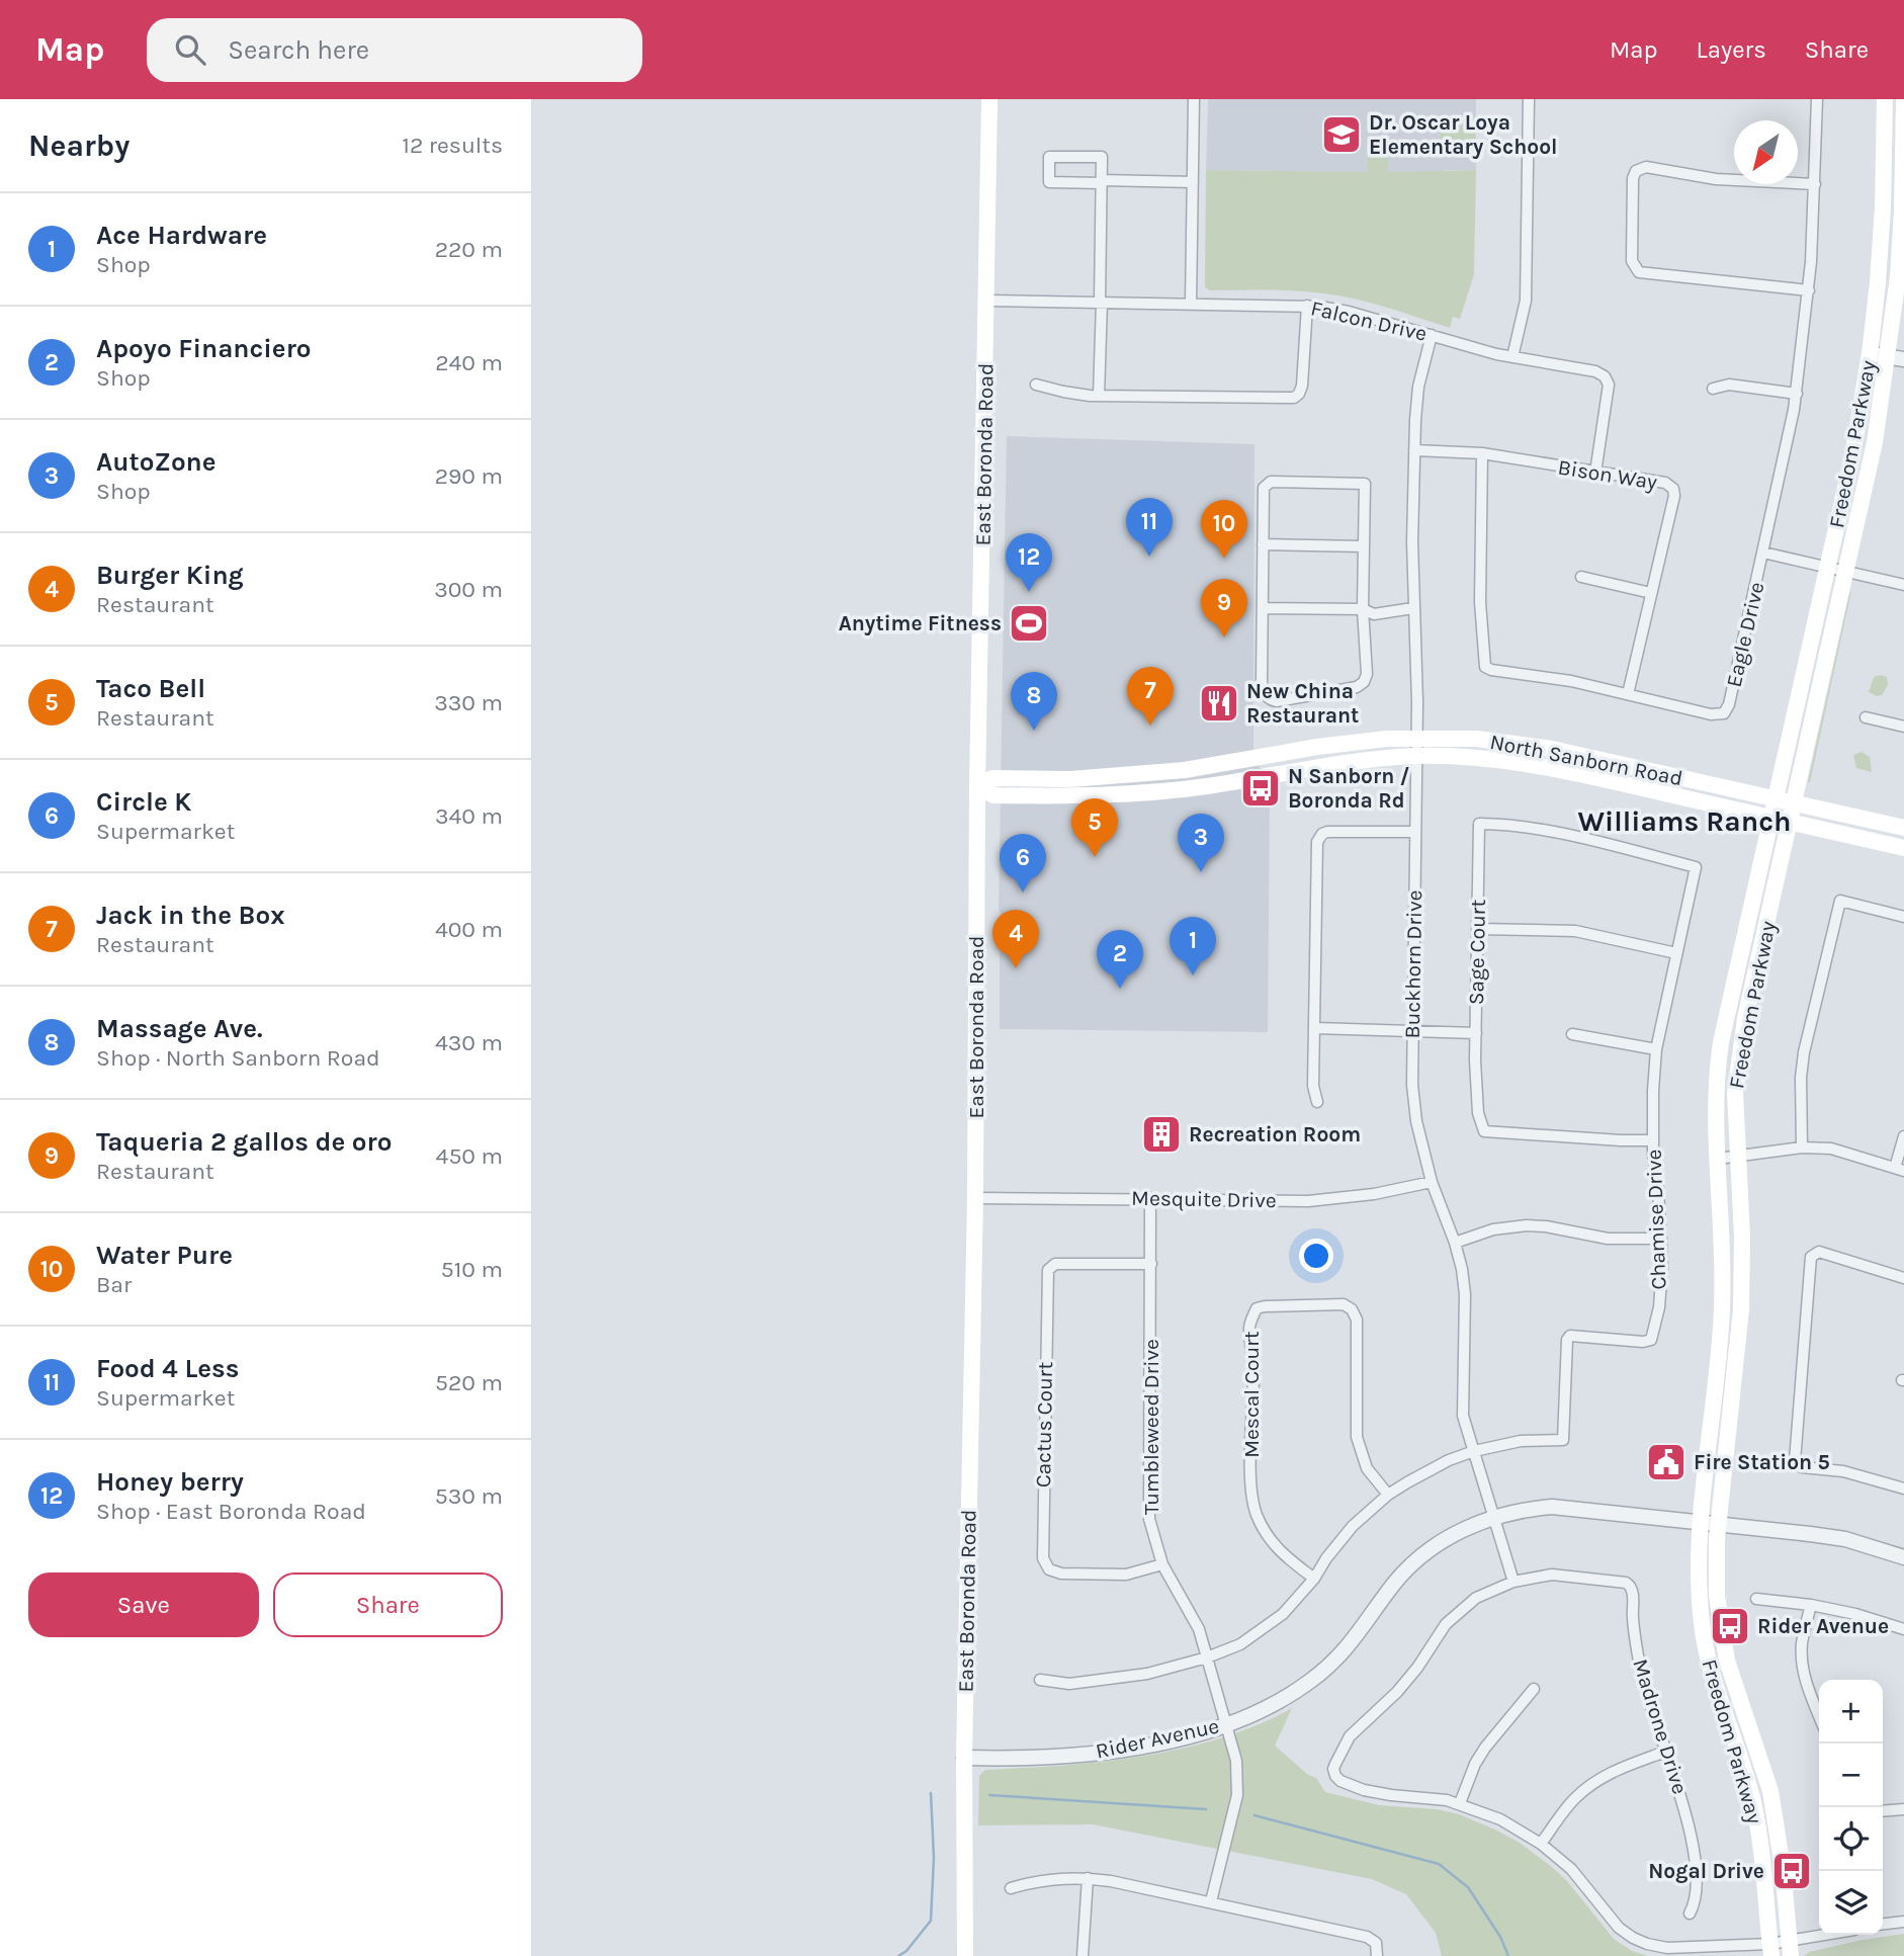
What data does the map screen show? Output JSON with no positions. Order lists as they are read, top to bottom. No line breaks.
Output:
{"streets":{"main road":["Freedom Parkway","East Boronda Road","North Sanborn Road"],"street":["Falcon Drive","Bison Way","Eagle Drive","Sage Court","Buckhorn Drive","Mesquite Drive","Chamise Drive","Mescal Court","Cactus Court","Tumbleweed Drive","Madrone Drive","Rider Avenue"]},"crossings":[["Falcon Drive","East Boronda Road"],["Falcon Drive","Bison Way"],["Falcon Drive","Buckhorn Drive"],["Freedom Parkway","North Sanborn Road"],["Freedom Parkway","Rider Avenue"],["East Boronda Road","North Sanborn Road"],["East Boronda Road","Mesquite Drive"],["East Boronda Road","Rider Avenue"],["Bison Way","Eagle Drive"],["Bison Way","Buckhorn Drive"],["North Sanborn Road","Buckhorn Drive"],["Sage Court","Chamise Drive"],["Buckhorn Drive","Mesquite Drive"],["Buckhorn Drive","Chamise Drive"],["Buckhorn Drive","Madrone Drive"],["Buckhorn Drive","Rider Avenue"],["Mesquite Drive","Tumbleweed Drive"],["Cactus Court","Tumbleweed Drive"],["Tumbleweed Drive","Rider Avenue"]],"districts":["Williams Ranch"],"places":{"school or university":["Dr. Oscar Loya Elementary School"],"sports":["Anytime Fitness"],"restaurant":["New China Restaurant"],"bus stop":["N Sanborn / Boronda Rd","Rider Avenue","Nogal Drive"],"building":["Recreation Room"],"public building":["Fire Station 5"]},"north":"bottom left","page":{"header":"Map","search":"Search here","nav":["Map","Layers","Share"],"heading":["Nearby","12 results"],"list":[{"mark":"1","name":"Ace Hardware","note":"Shop","value":"220 m"},{"mark":"2","name":"Apoyo Financiero","note":"Shop","value":"240 m"},{"mark":"3","name":"AutoZone","note":"Shop","value":"290 m"},{"mark":"4","name":"Burger King","note":"Restaurant","value":"300 m"},{"mark":"5","name":"Taco Bell","note":"Restaurant","value":"330 m"},{"mark":"6","name":"Circle K","note":"Supermarket","value":"340 m"},{"mark":"7","name":"Jack in the Box","note":"Restaurant","value":"400 m"},{"mark":"8","name":"Massage Ave.","note":"Shop · North Sanborn Road","value":"430 m"},{"mark":"9","name":"Taqueria 2 gallos de oro","note":"Restaurant","value":"450 m"},{"mark":"10","name":"Water Pure","note":"Bar","value":"510 m"},{"mark":"11","name":"Food 4 Less","note":"Supermarket","value":"520 m"},{"mark":"12","name":"Honey berry","note":"Shop · East Boronda Road","value":"530 m"}],"pins":["11","10","12","9","7","8","5","3","6","4","1","2"],"buttons":["Save","Share"],"map_buttons":["+","−"]}}
